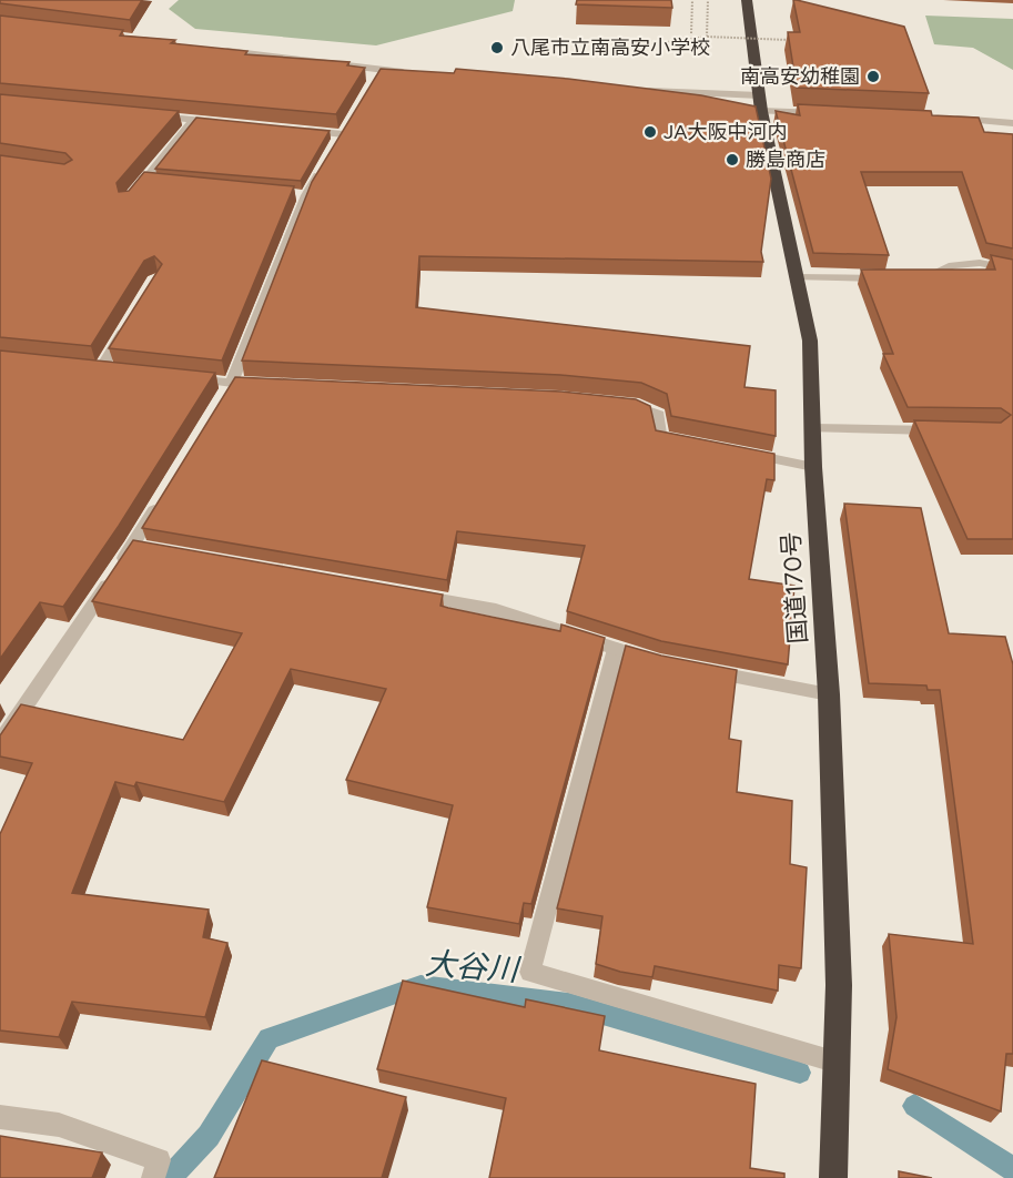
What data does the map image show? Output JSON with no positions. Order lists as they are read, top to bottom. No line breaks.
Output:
{"streets":{"highway":["国道170号"]},"water":["大谷川"],"places":["八尾市立南高安小学校","南高安幼稚園","JA大阪中河内","勝島商店"]}
